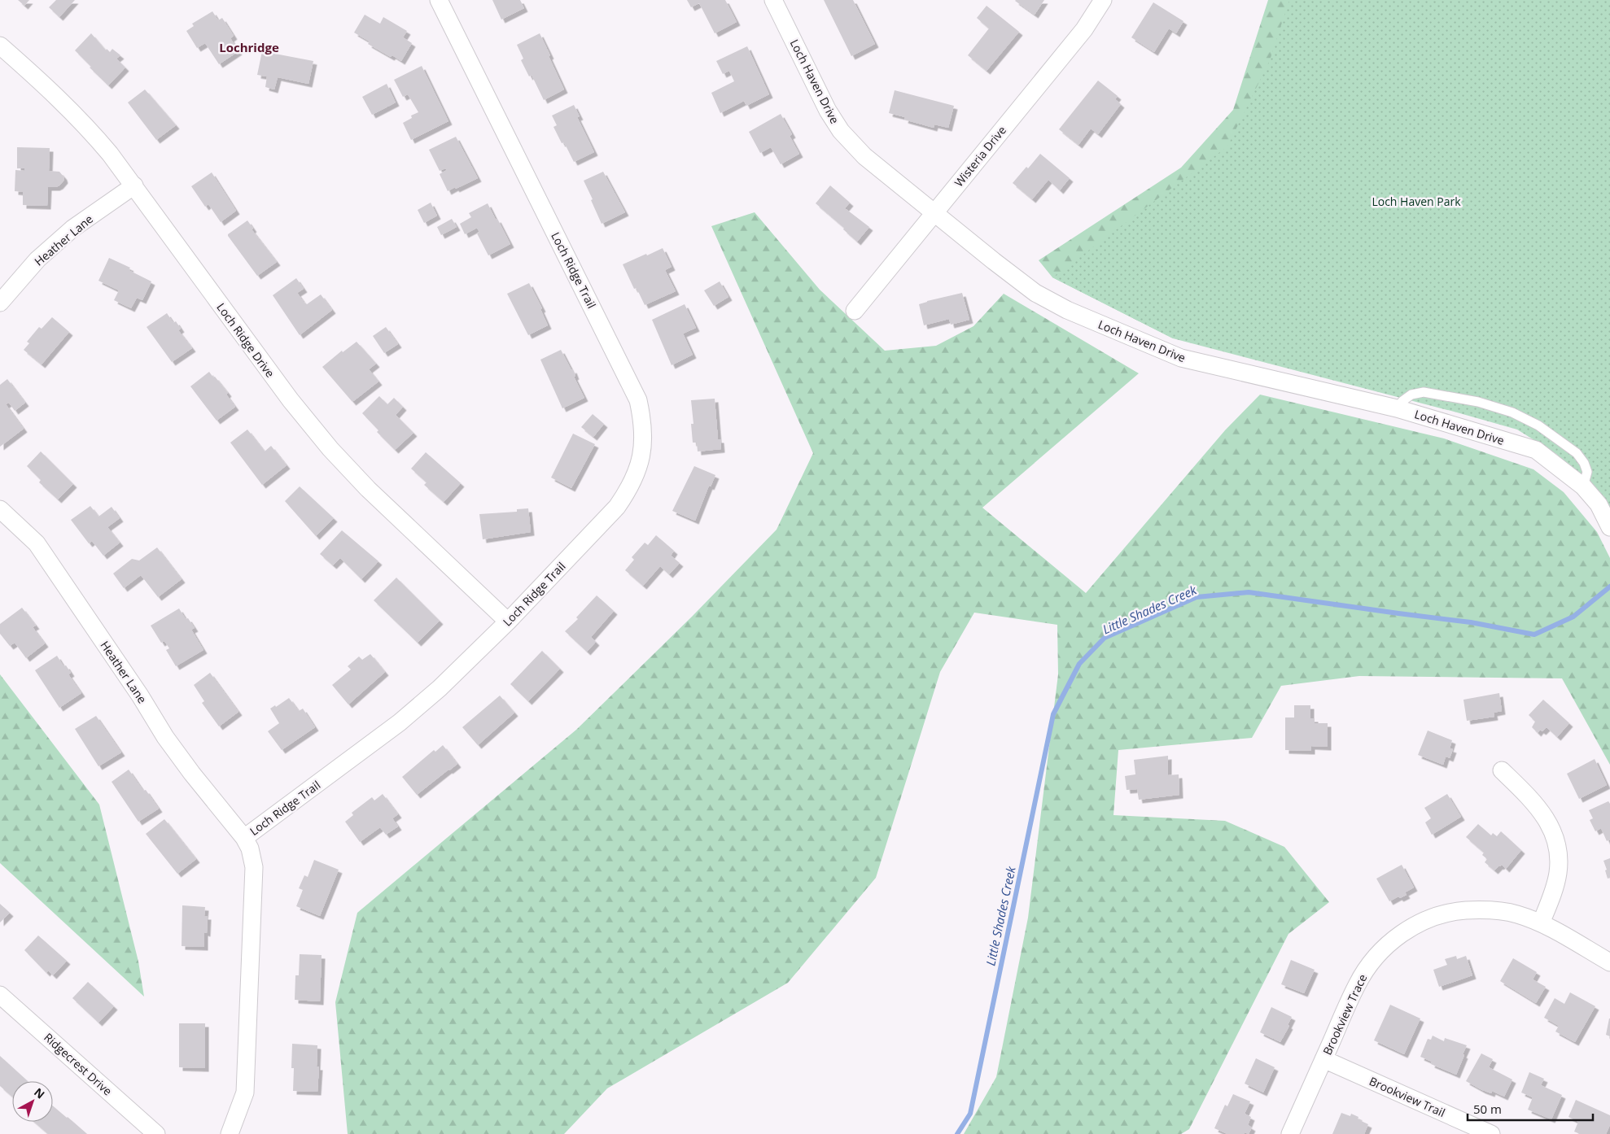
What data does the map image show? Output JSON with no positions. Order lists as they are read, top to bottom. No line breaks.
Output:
{"streets":{"street":["Loch Haven Drive","Wisteria Drive","Heather Lane","Loch Ridge Trail","Loch Ridge Drive","Brookview Trace","Ridgecrest Drive","Brookview Trail"]},"crossings":[["Loch Haven Drive","Wisteria Drive"],["Heather Lane","Loch Ridge Trail"],["Heather Lane","Loch Ridge Drive"],["Loch Ridge Trail","Loch Ridge Drive"],["Brookview Trace","Brookview Trail"]],"districts":["Lochridge"],"water":["Little Shades Creek"],"parks":["Loch Haven Park"],"scale_bar":"50 m","north":"top right"}
